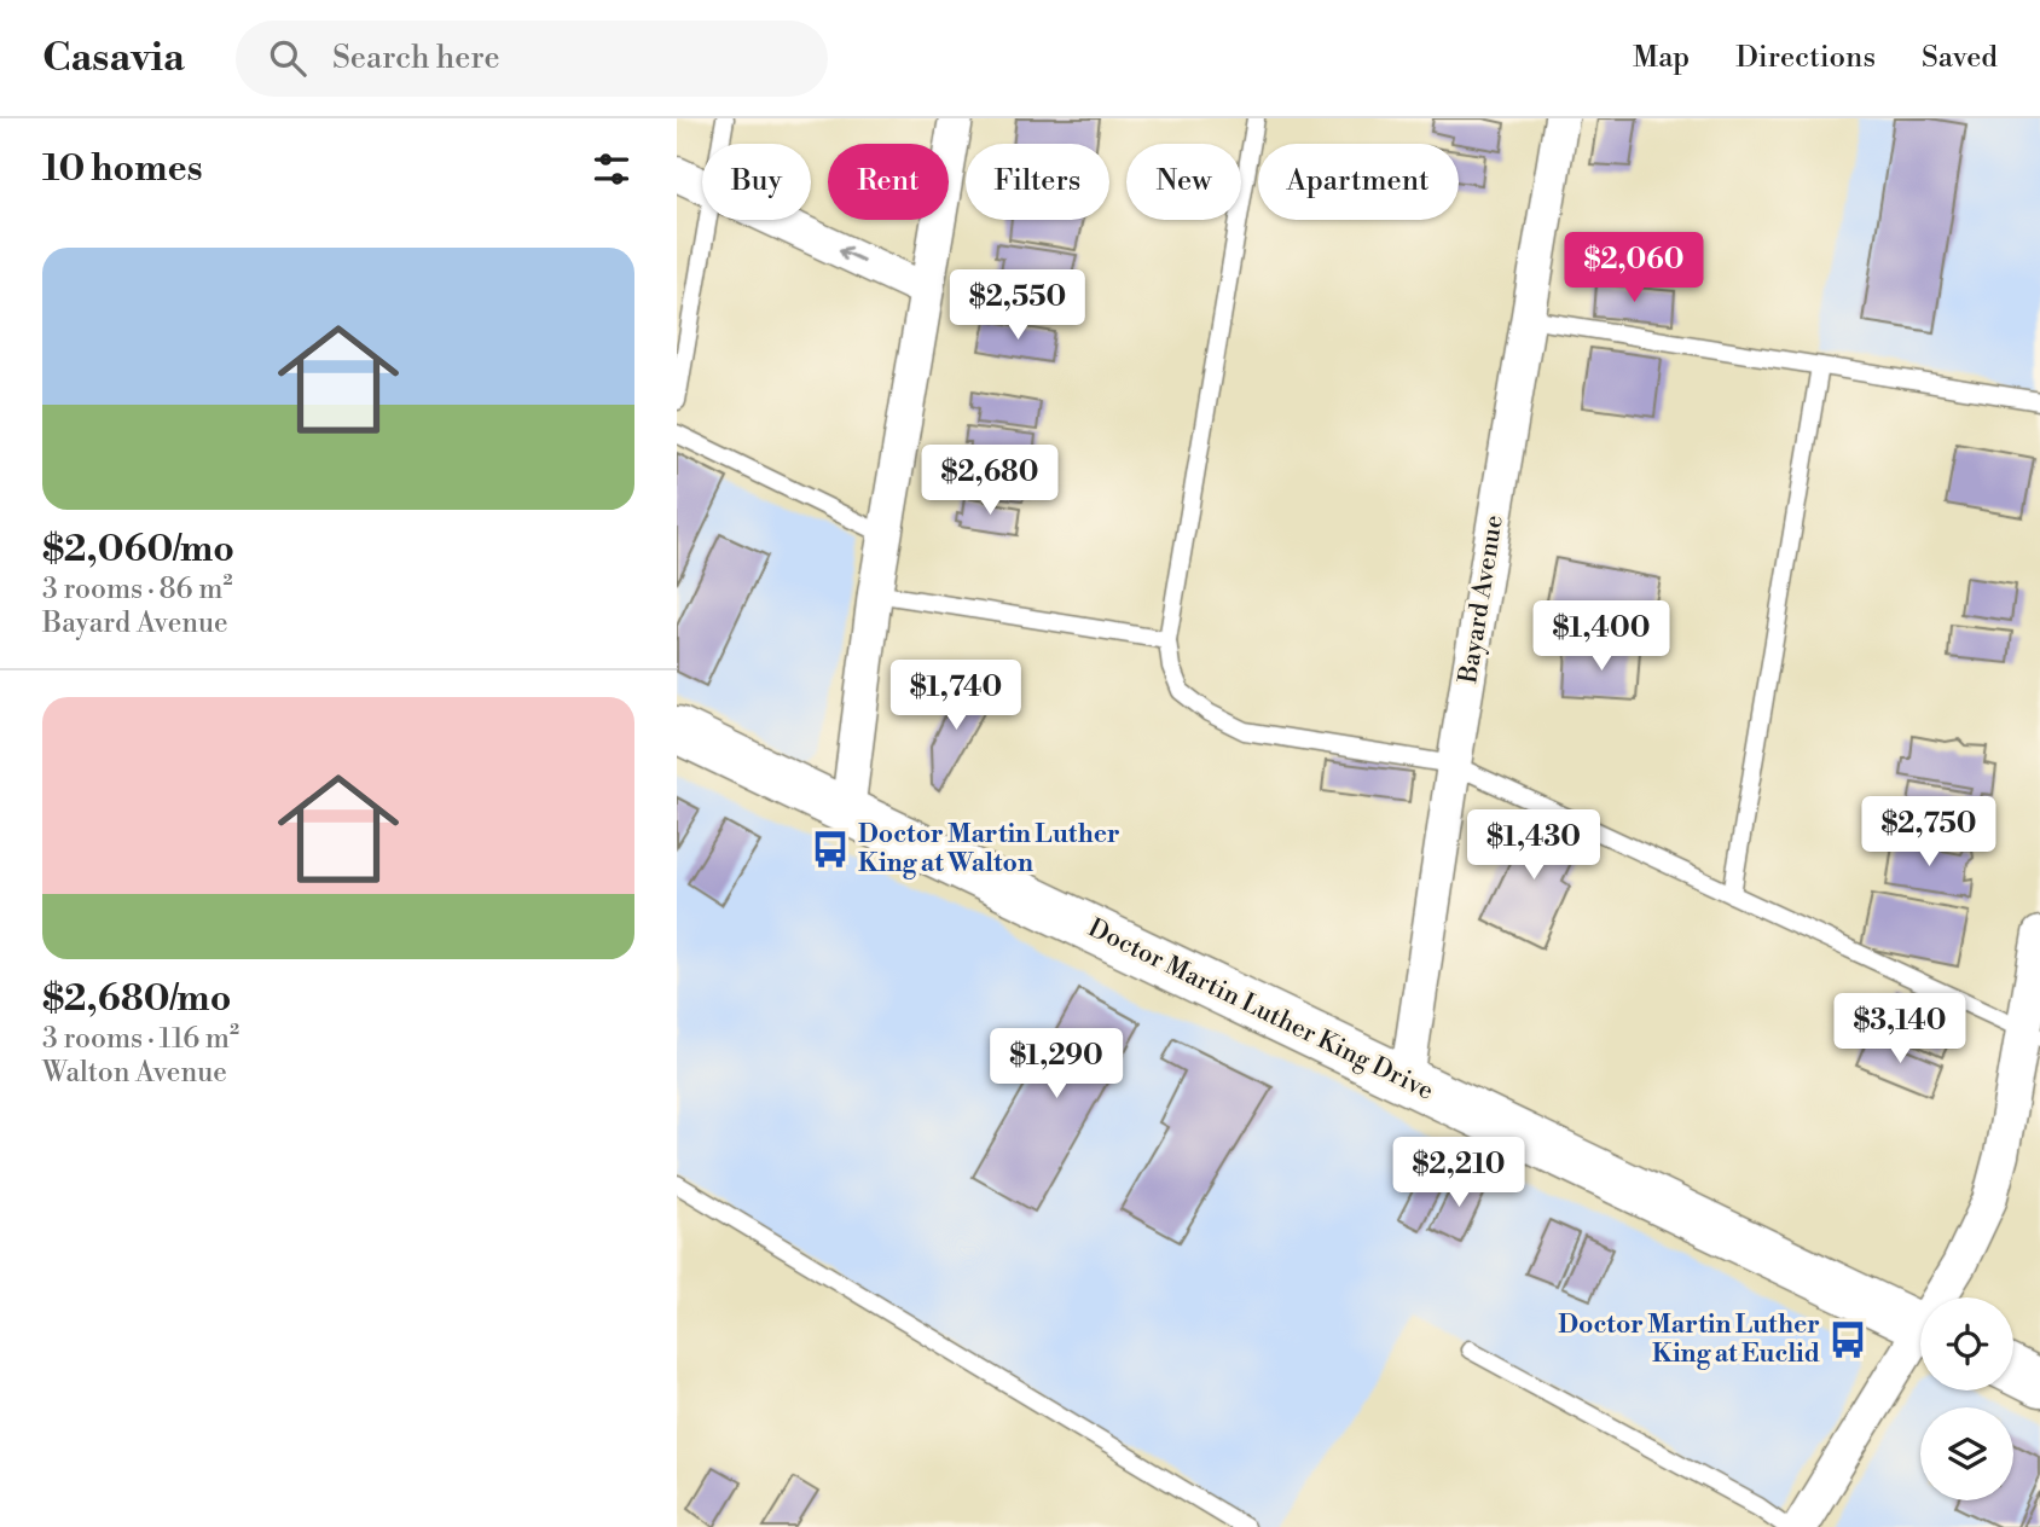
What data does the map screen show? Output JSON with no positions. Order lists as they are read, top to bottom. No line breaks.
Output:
{"streets":{"main road":["Doctor Martin Luther King Drive"],"street":["Bayard Avenue"]},"crossings":[["Bayard Avenue","Doctor Martin Luther King Drive"]],"places":{"bus stop":["Doctor Martin Luther King at Walton","Doctor Martin Luther King at Euclid"]},"page":{"header":"Casavia","search":"Search here","nav":["Map","Directions","Saved"],"heading":"10 homes","chip":["Buy","Rent","Filters","New","Apartment"],"list":[{"name":"$2,060/mo","note":"3 rooms · 86 m² · Bayard Avenue"},{"name":"$2,680/mo","note":"3 rooms · 116 m² · Walton Avenue"}],"price":["$2,060","$2,550","$2,680","$1,400","$1,740","$2,750","$1,430","$3,140","$1,290","$2,210"]}}
